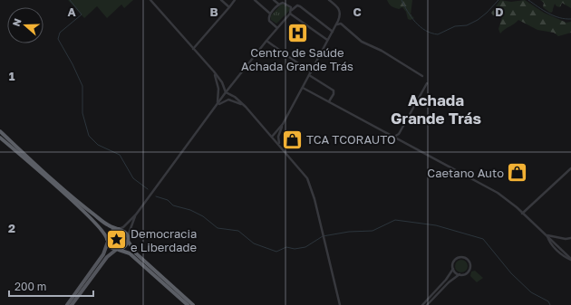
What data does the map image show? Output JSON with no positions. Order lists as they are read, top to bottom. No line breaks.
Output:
{"districts":["Achada Grande Trás"],"places":{"hospital":["Centro de Saúde Achada Grande Trás"],"shop":["TCA TCORAUTO","Caetano Auto"],"place":["Democracia e Liberdade"]},"scale_bar":"200 m","north":"left","grid":{"columns":["A","B","C","D"],"rows":["1","2"]}}
